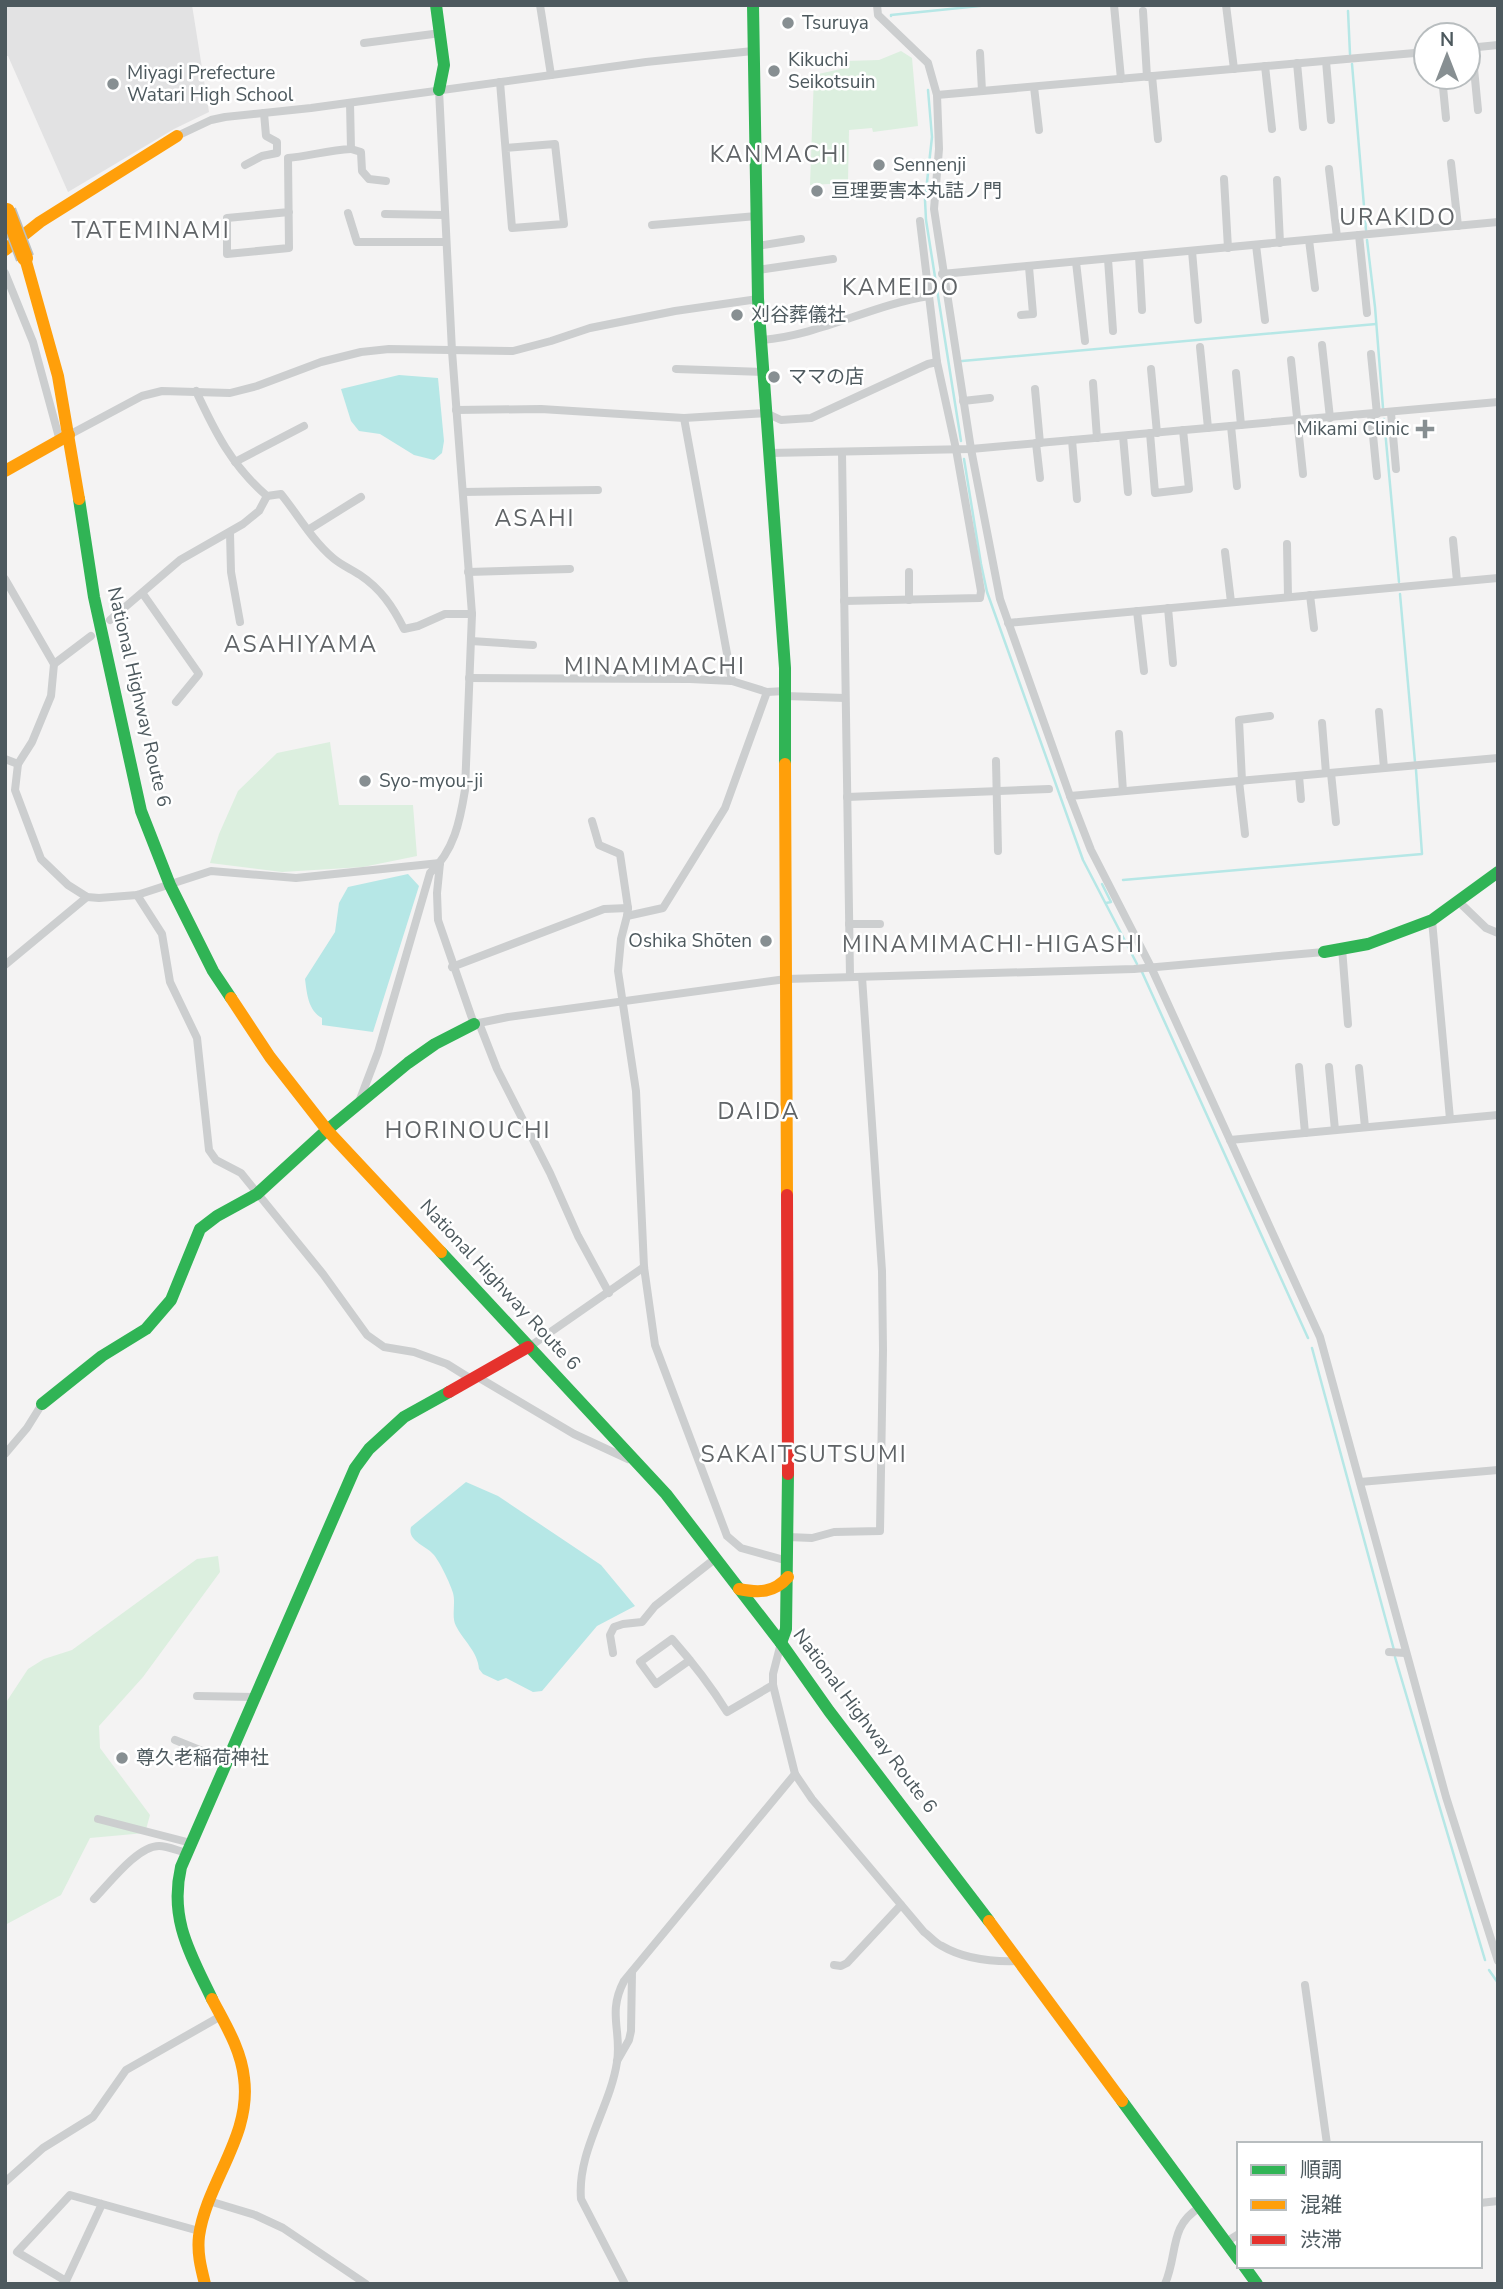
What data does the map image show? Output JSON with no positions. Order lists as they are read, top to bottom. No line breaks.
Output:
{"streets":{"main road":["National Highway Route 6"]},"districts":["KANMACHI","URAKIDO","TATEMINAMI","KAMEIDO","ASAHI","ASAHIYAMA","MINAMIMACHI","MINAMIMACHI-HIGASHI","DAIDA","HORINOUCHI","SAKAITSUTSUMI"],"places":{"other":["Tsuruya","Kikuchi Seikotsuin","Miyagi Prefecture Watari High School","Sennenji","亘理要害本丸詰ノ門","刈谷葬儀社","ママの店","Syo-myou-ji","Oshika Shōten","尊久老稲荷神社"],"health":["Mikami Clinic"]},"legend":["順調","混雑","渋滞"],"north":"top"}
